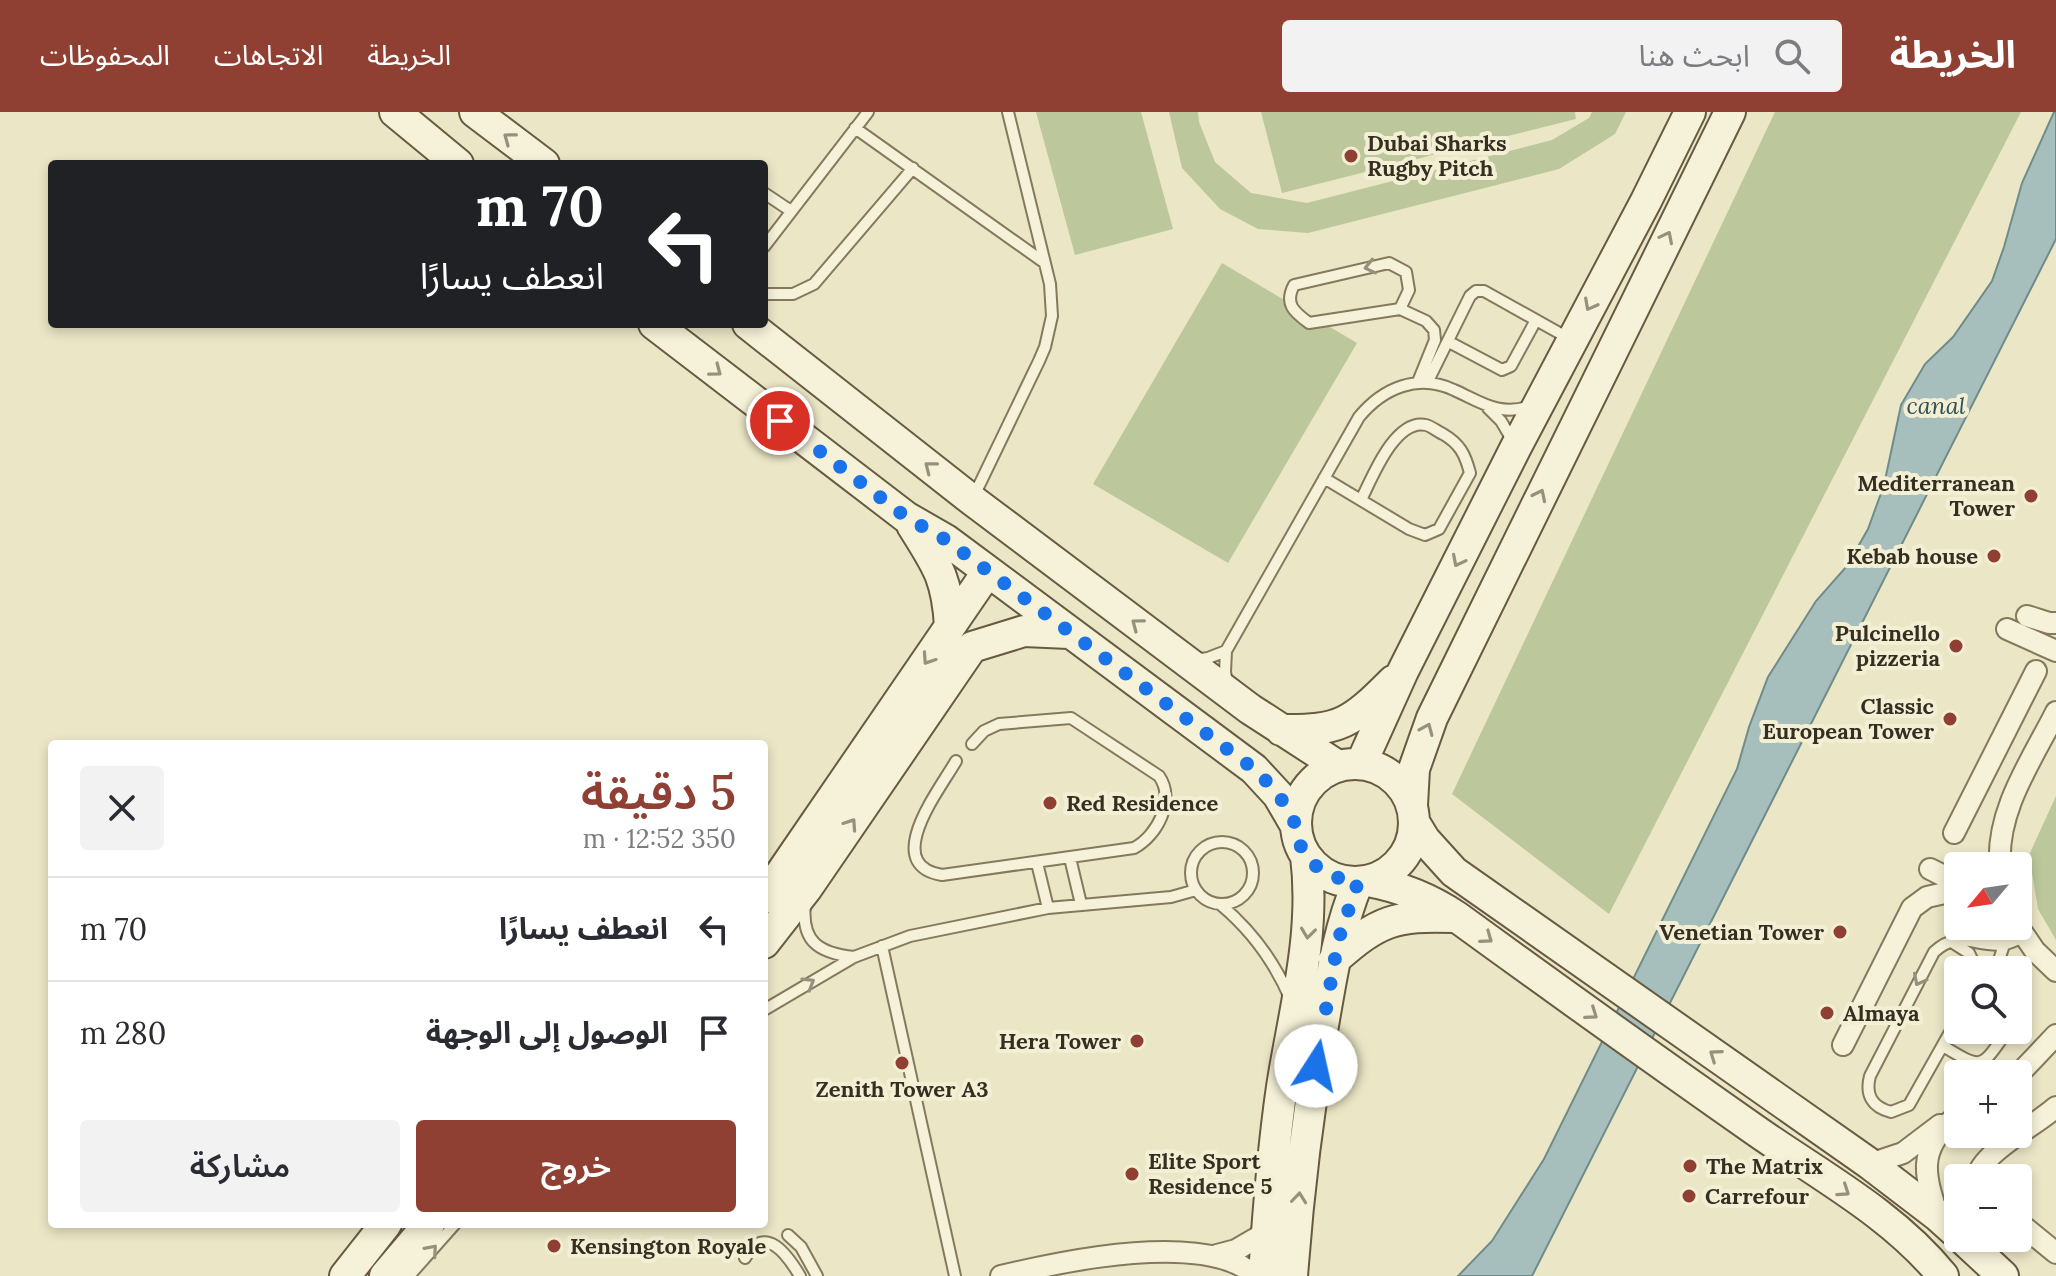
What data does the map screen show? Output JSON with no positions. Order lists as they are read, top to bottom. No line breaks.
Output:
{"water":["canal"],"places":["Dubai Sharks Rugby Pitch","Mediterranean Tower","Kebab house","Pulcinello pizzeria","Classic European Tower","Red Residence","Venetian Tower","Almaya","Hera Tower","Zenith Tower A3","The Matrix","Elite Sport Residence 5","Carrefour","Kensington Royale"],"north":"bottom left","page":{"header":"الخريطة","search":"ابحث هنا","nav":["الخريطة","الاتجاهات","المحفوظات"],"turn":["70 m","انعطف يسارًا"],"heading":["5 دقيقة","350 m · 12:52"],"map_buttons":["+","−"],"list":[{"name":"انعطف يسارًا","value":"70 m"},{"name":"الوصول إلى الوجهة","value":"280 m"}],"buttons":["خروج","مشاركة"]}}
